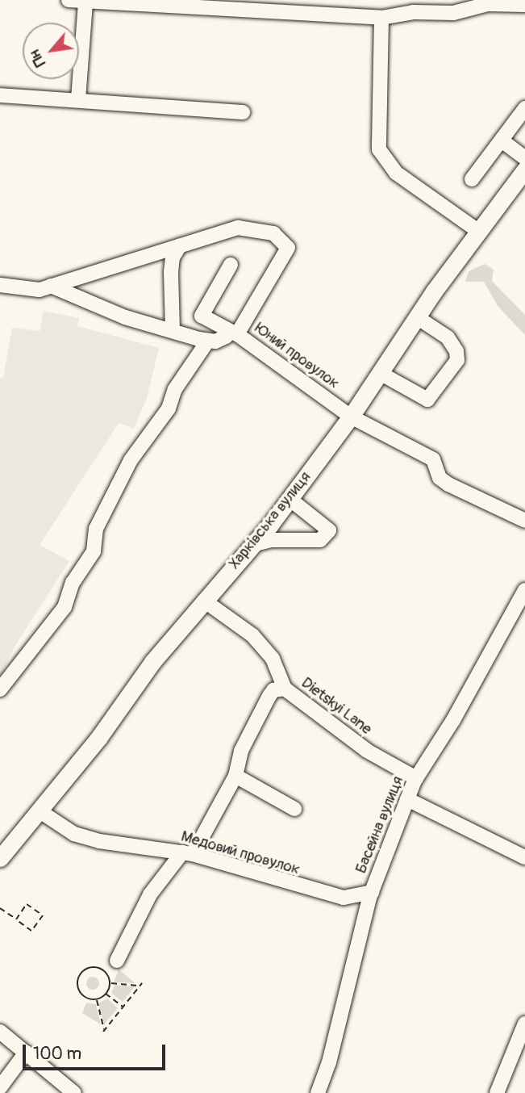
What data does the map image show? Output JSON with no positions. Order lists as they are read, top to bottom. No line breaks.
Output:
{"streets":{"main road":["Харківська вулиця"],"street":["Юний провулок","Dietskyi Lane","Басейна вулиця","Медовий провулок"]},"crossings":[["Юний провулок","Харківська вулиця"],["Харківська вулиця","Dietskyi Lane"],["Харківська вулиця","Медовий провулок"],["Dietskyi Lane","Басейна вулиця"],["Басейна вулиця","Медовий провулок"]],"scale_bar":"100 m","north":"bottom left"}
